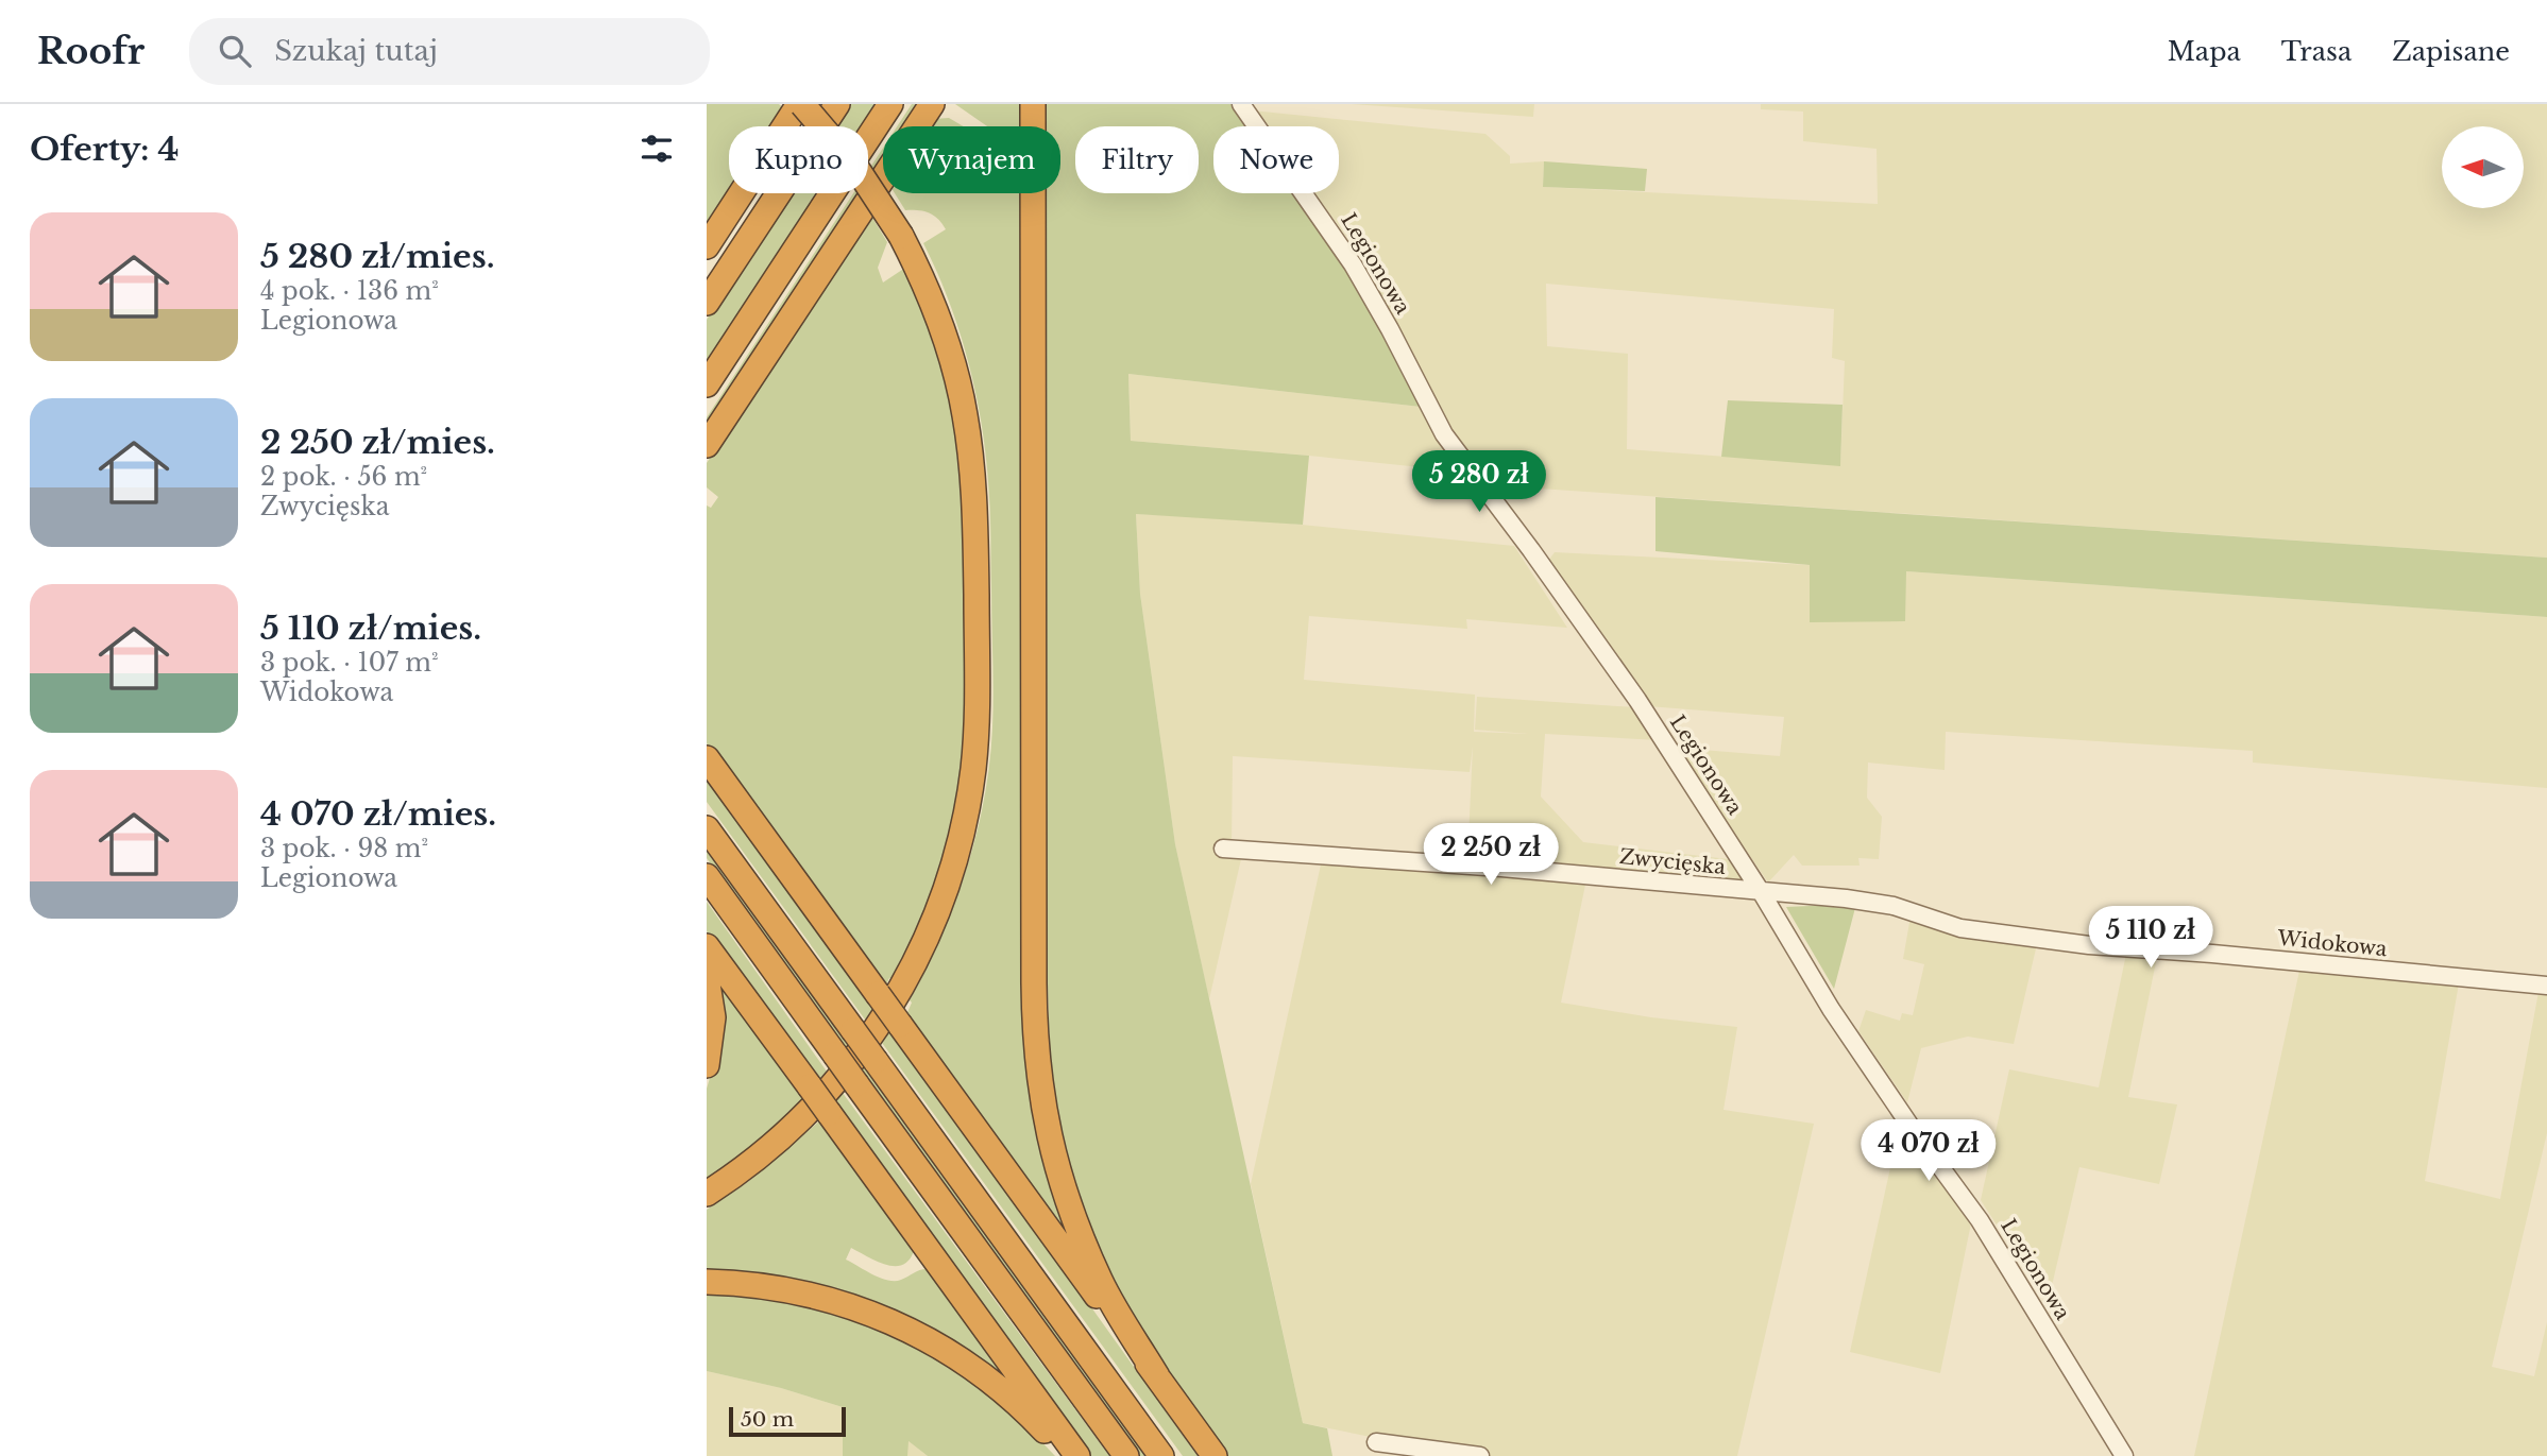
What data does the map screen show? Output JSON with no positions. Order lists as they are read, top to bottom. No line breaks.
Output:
{"streets":{"street":["Legionowa","Zwycięska","Widokowa"]},"crossings":[["Legionowa","Zwycięska"],["Legionowa","Widokowa"],["Zwycięska","Widokowa"]],"scale_bar":"50 m","north":"left","page":{"header":"Roofr","search":"Szukaj tutaj","nav":["Mapa","Trasa","Zapisane"],"heading":"Oferty: 4","chip":["Kupno","Wynajem","Filtry","Nowe"],"list":[{"name":"5 280 zł/mies.","note":"4 pok. · 136 m² · Legionowa"},{"name":"2 250 zł/mies.","note":"2 pok. · 56 m² · Zwycięska"},{"name":"5 110 zł/mies.","note":"3 pok. · 107 m² · Widokowa"},{"name":"4 070 zł/mies.","note":"3 pok. · 98 m² · Legionowa"}],"price":["5 280 zł","2 250 zł","5 110 zł","4 070 zł"],"scale":"50 m"}}
